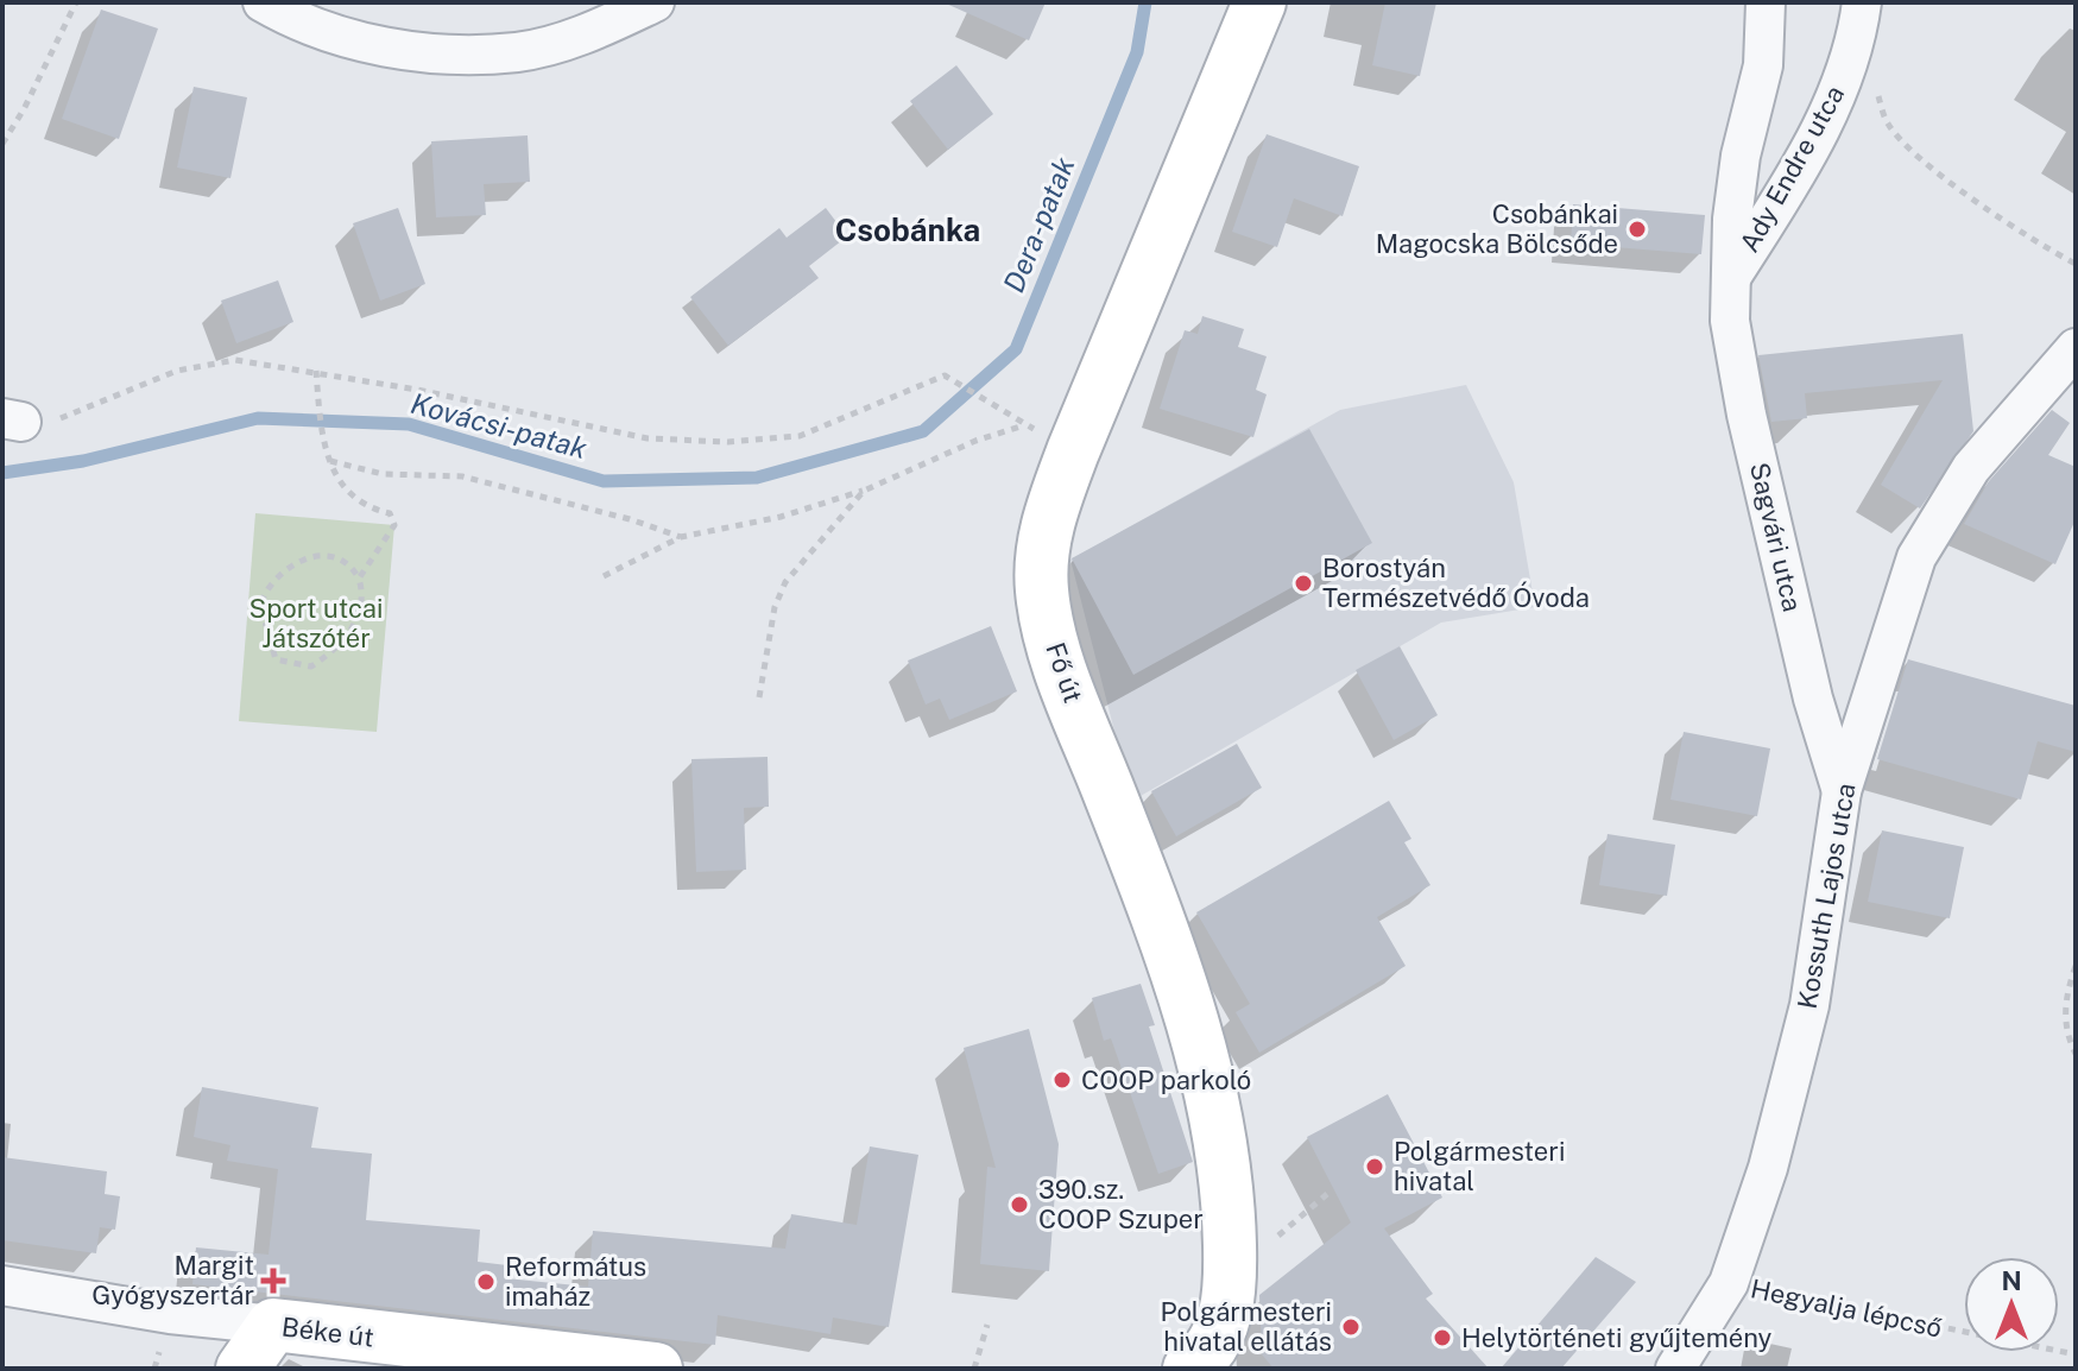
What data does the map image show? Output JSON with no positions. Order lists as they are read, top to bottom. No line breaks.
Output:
{"streets":{"main road":["Fő út","Béke út"],"street":["Ady Endre utca","Sagvári utca","Kossuth Lajos utca"],"path":["Hegyalja lépcső"]},"crossings":[["Ady Endre utca","Sagvári utca"],["Sagvári utca","Kossuth Lajos utca"],["Kossuth Lajos utca","Hegyalja lépcső"]],"districts":["Csobánka"],"water":["Dera-patak","Kovácsi-patak"],"parks":["Sport utcai Játszótér"],"places":{"other":["Csobánkai Magocska Bölcsőde","Borostyán Természetvédő Óvoda","COOP parkoló","Polgármesteri hivatal","390.sz. COOP Szuper","Református imaház","Polgármesteri hivatal ellátás","Helytörténeti gyűjtemény"],"health":["Margit Gyógyszertár"]},"north":"top"}
